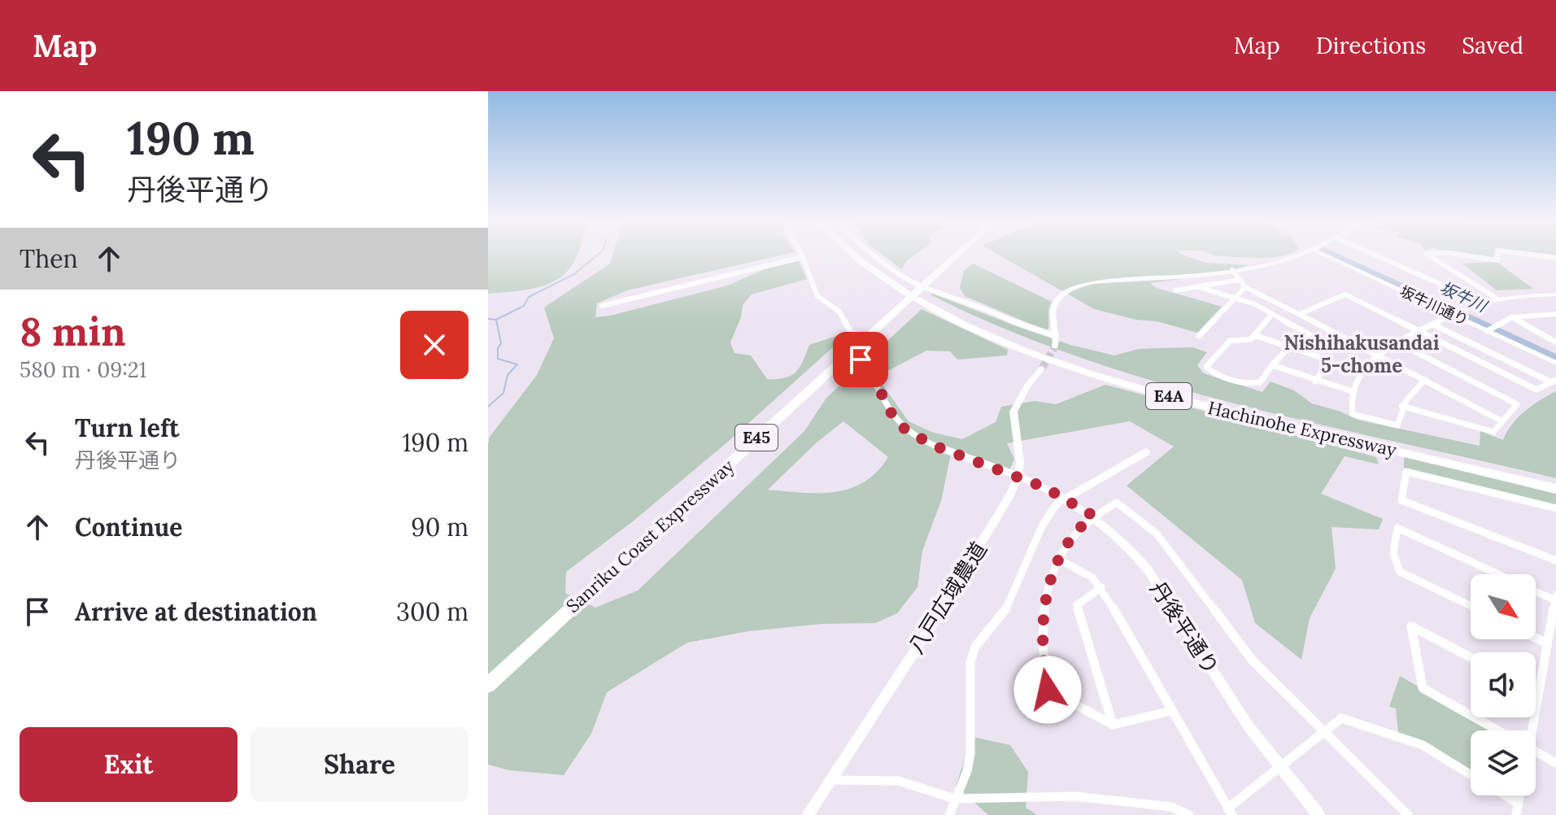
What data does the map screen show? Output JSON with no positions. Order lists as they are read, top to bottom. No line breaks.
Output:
{"streets":{"highway":["E4A","Hachinohe Expressway","E45","Sanriku Coast Expressway"],"street":["坂牛川通り","八戸広域農道","丹後平通り"]},"crossings":[["E45","Sanriku Coast Expressway"],["八戸広域農道","丹後平通り"]],"districts":["Nishihakusandai 5-chome"],"water":["坂牛川"],"north":"bottom right","page":{"header":"Map","nav":["Map","Directions","Saved"],"turn":["190 m","丹後平通り"],"then":"Then","heading":["8 min","580 m · 09:21"],"list":[{"name":"Turn left","note":"丹後平通り","value":"190 m"},{"name":"Continue","value":"90 m"},{"name":"Arrive at destination","value":"300 m"}],"buttons":["Exit","Share"]}}
